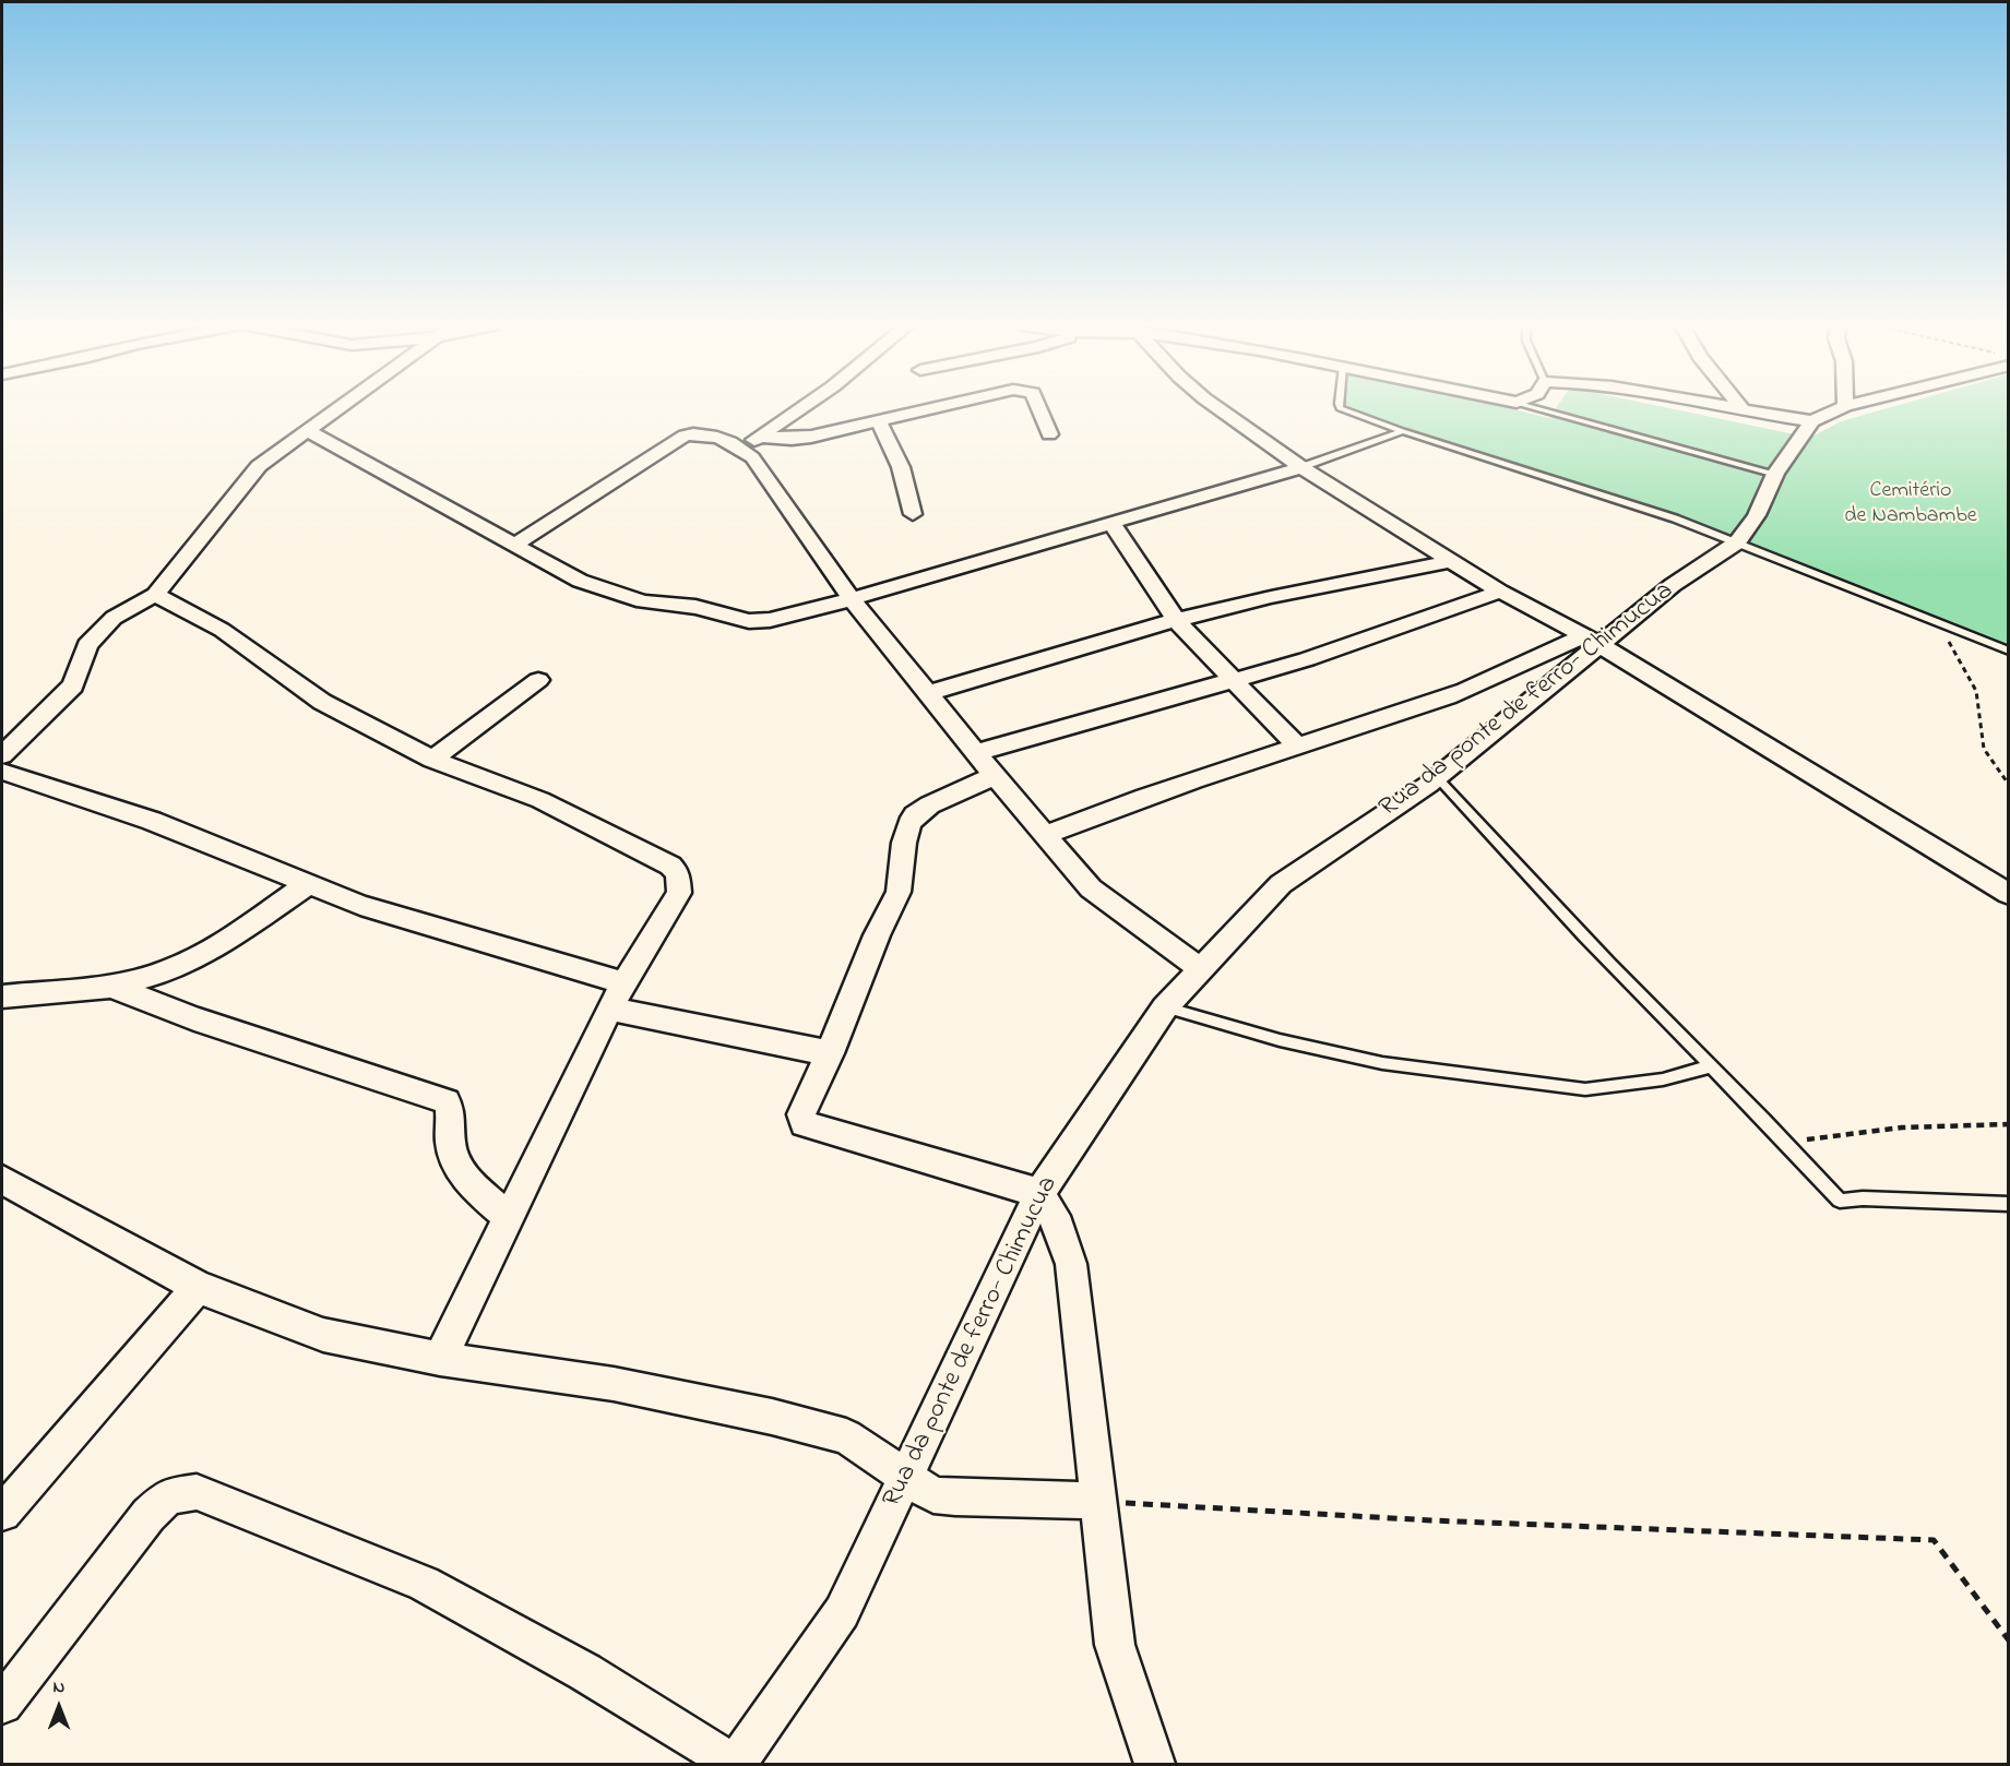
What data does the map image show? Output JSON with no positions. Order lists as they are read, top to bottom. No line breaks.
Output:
{"streets":{"street":["Rua da ponte de ferro- Chimucua"]},"parks":["Cemitério de Nambambe"],"north":"top"}
